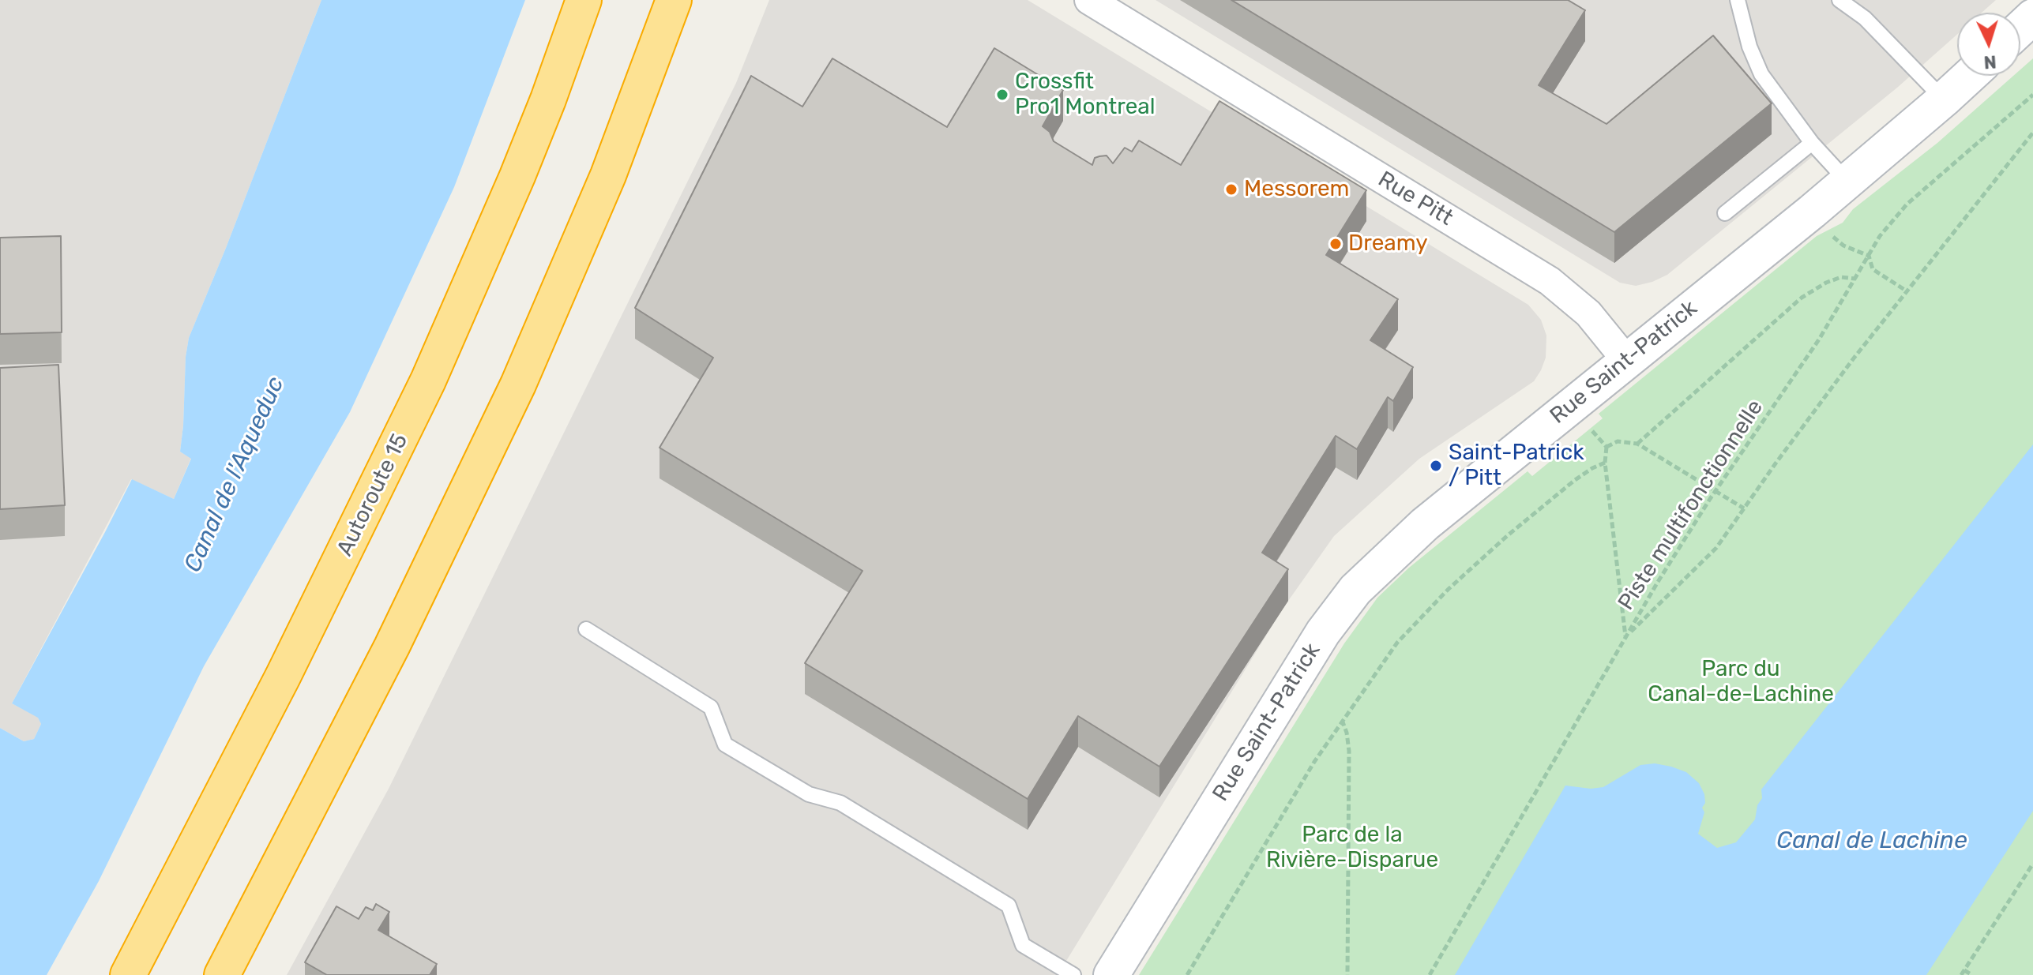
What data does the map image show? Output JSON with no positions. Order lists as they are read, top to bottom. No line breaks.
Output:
{"streets":{"highway":["Autoroute 15"],"main road":["Rue Saint-Patrick"],"street":["Rue Pitt"],"path":["Piste multifonctionnelle"]},"crossings":[["Rue Pitt","Rue Saint-Patrick"]],"water":["Canal de l'Aqueduc","Canal de Lachine"],"parks":["Parc du Canal-de-Lachine","Parc de la Rivière-Disparue"],"places":["Crossfit Pro1 Montreal","Messorem","Dreamy","Saint-Patrick / Pitt"],"north":"bottom"}
